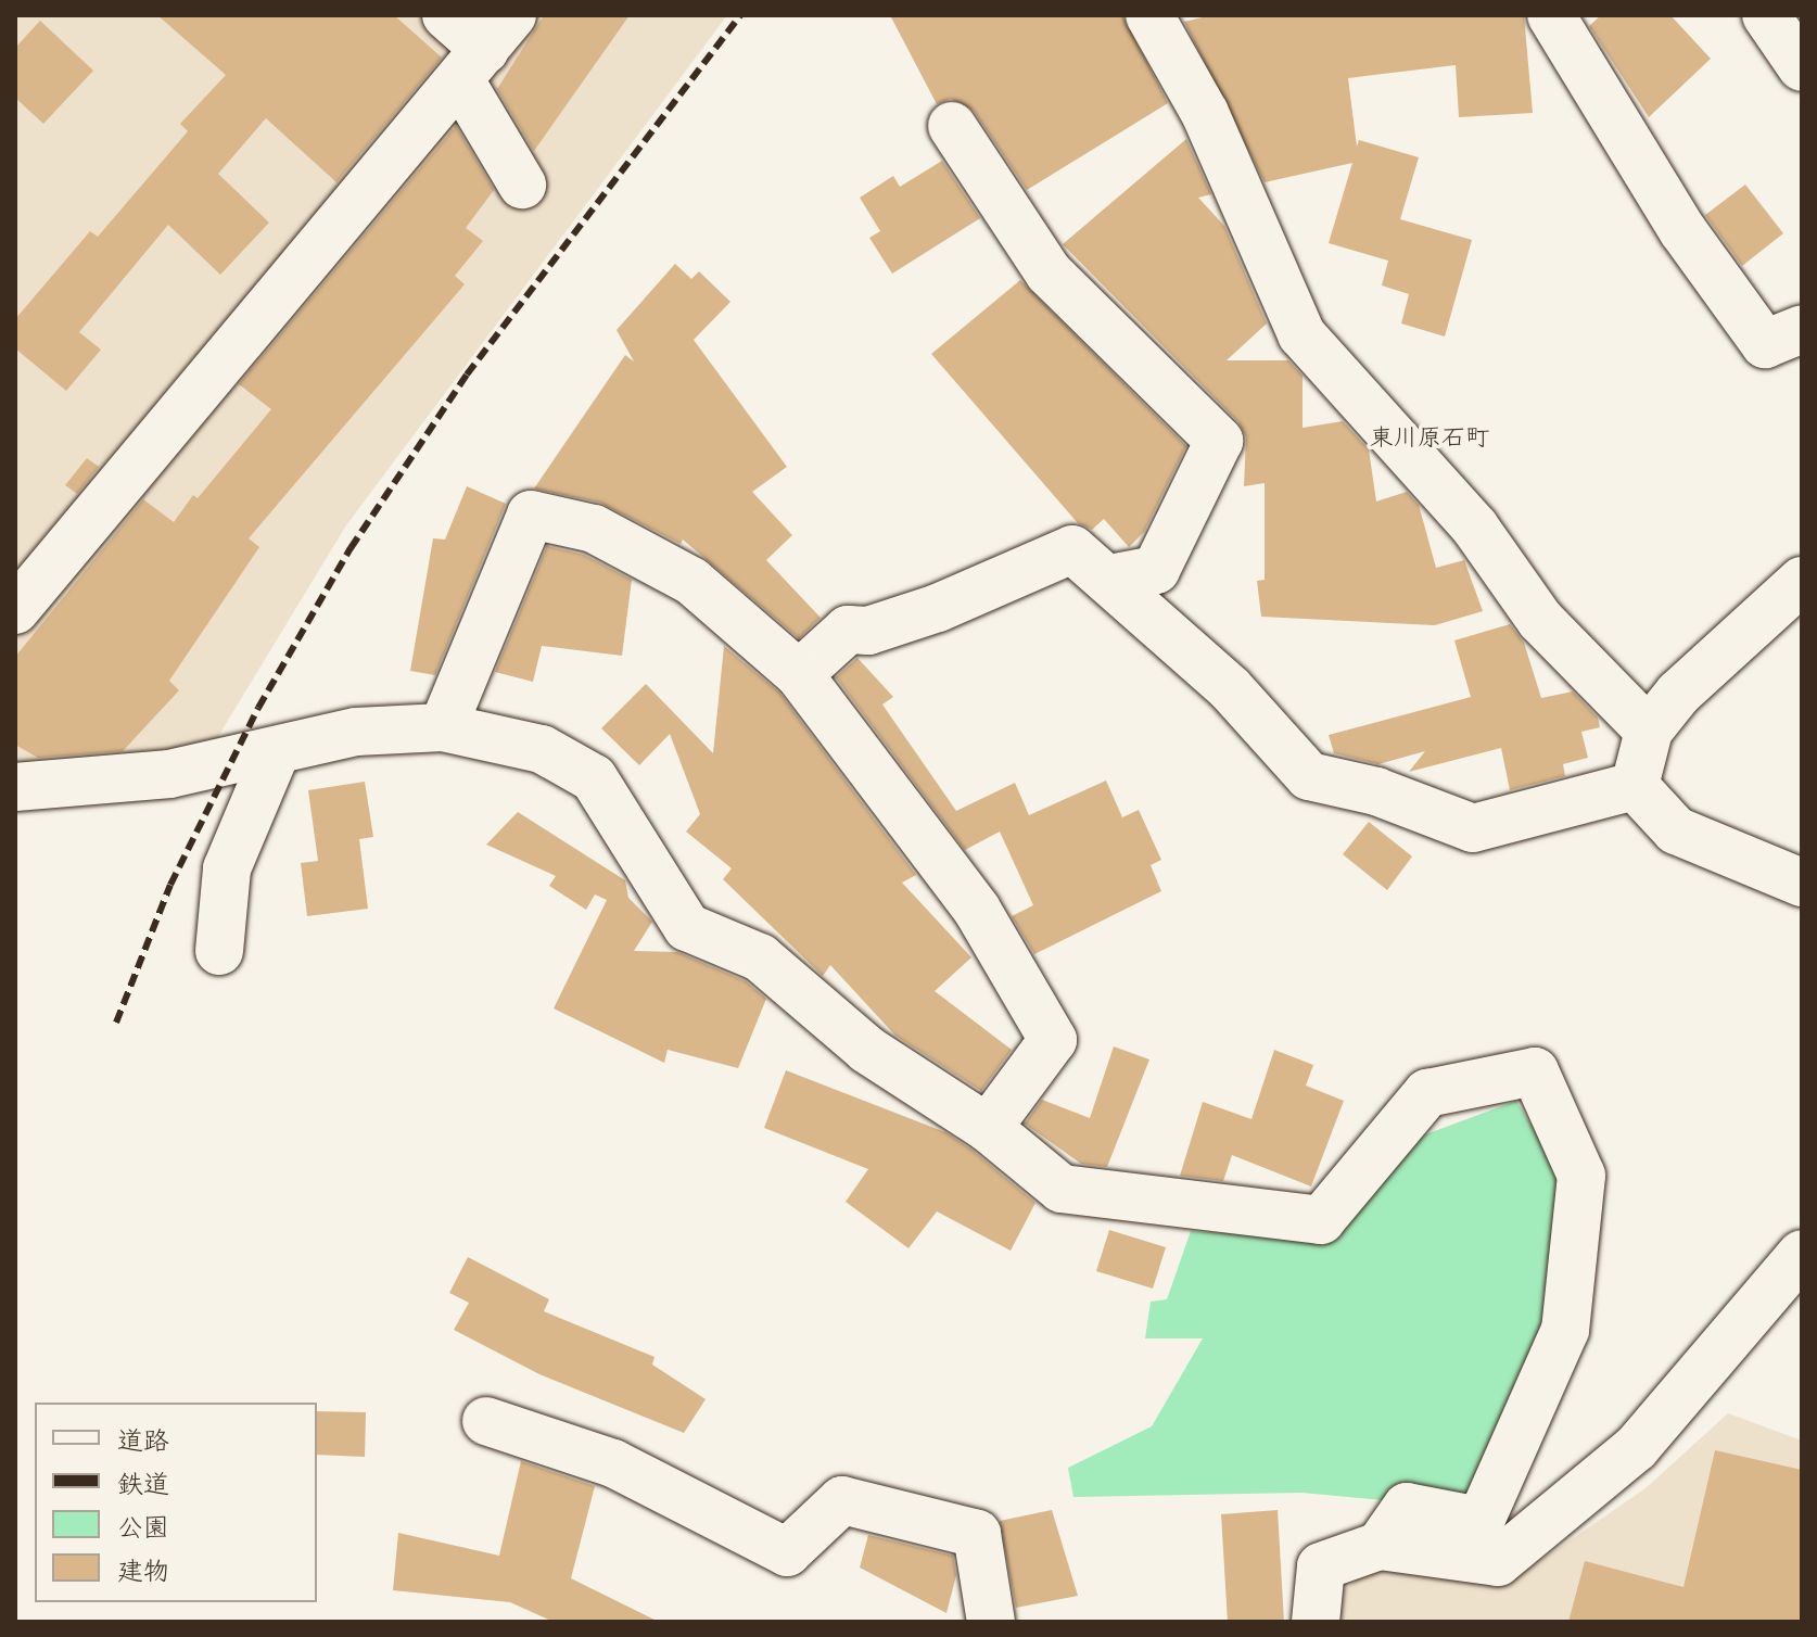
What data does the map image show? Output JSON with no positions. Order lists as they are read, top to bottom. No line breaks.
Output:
{"districts":["東川原石町"],"legend":["道路","鉄道","公園","建物"]}
